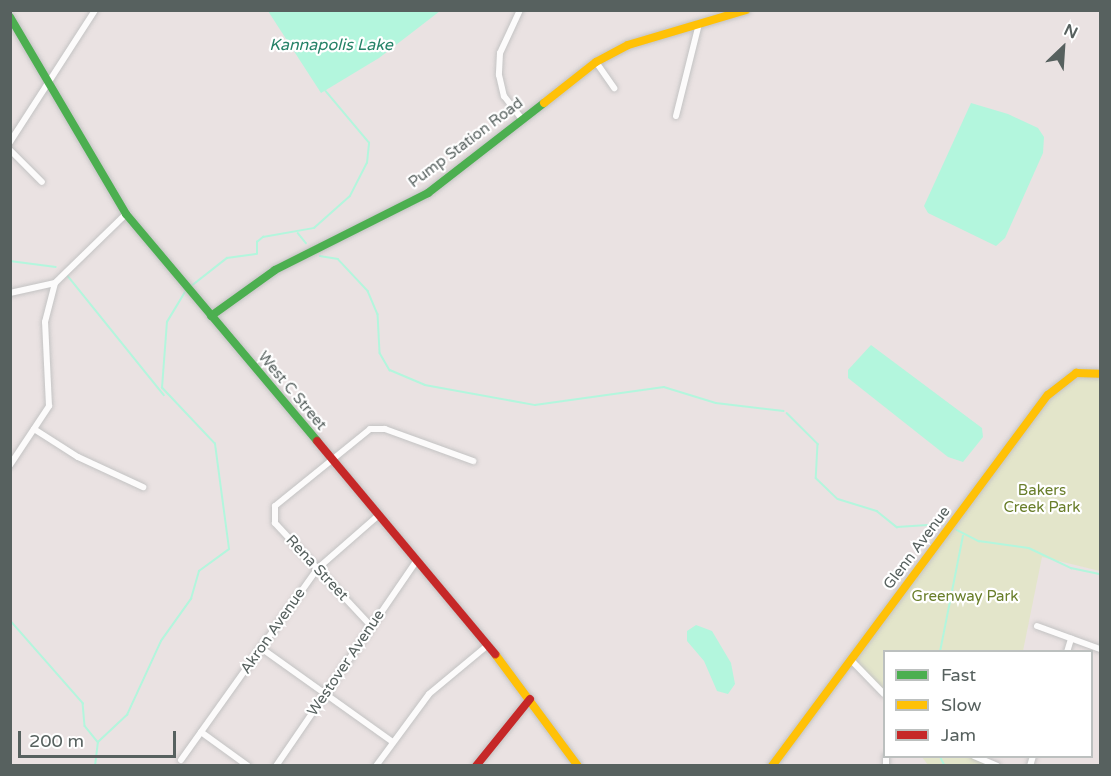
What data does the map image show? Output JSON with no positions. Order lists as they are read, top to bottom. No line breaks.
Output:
{"streets":{"street":["Pump Station Road","West C Street","Glenn Avenue","Rena Street","Akron Avenue","Westover Avenue"]},"crossings":[["Pump Station Road","West C Street"],["West C Street","Rena Street"],["West C Street","Akron Avenue"],["West C Street","Westover Avenue"],["Rena Street","Akron Avenue"],["Rena Street","Westover Avenue"]],"water":["Kannapolis Lake"],"parks":["Bakers Creek Park","Greenway Park"],"legend":["Fast","Slow","Jam"],"scale_bar":"200 m","north":"top right"}
